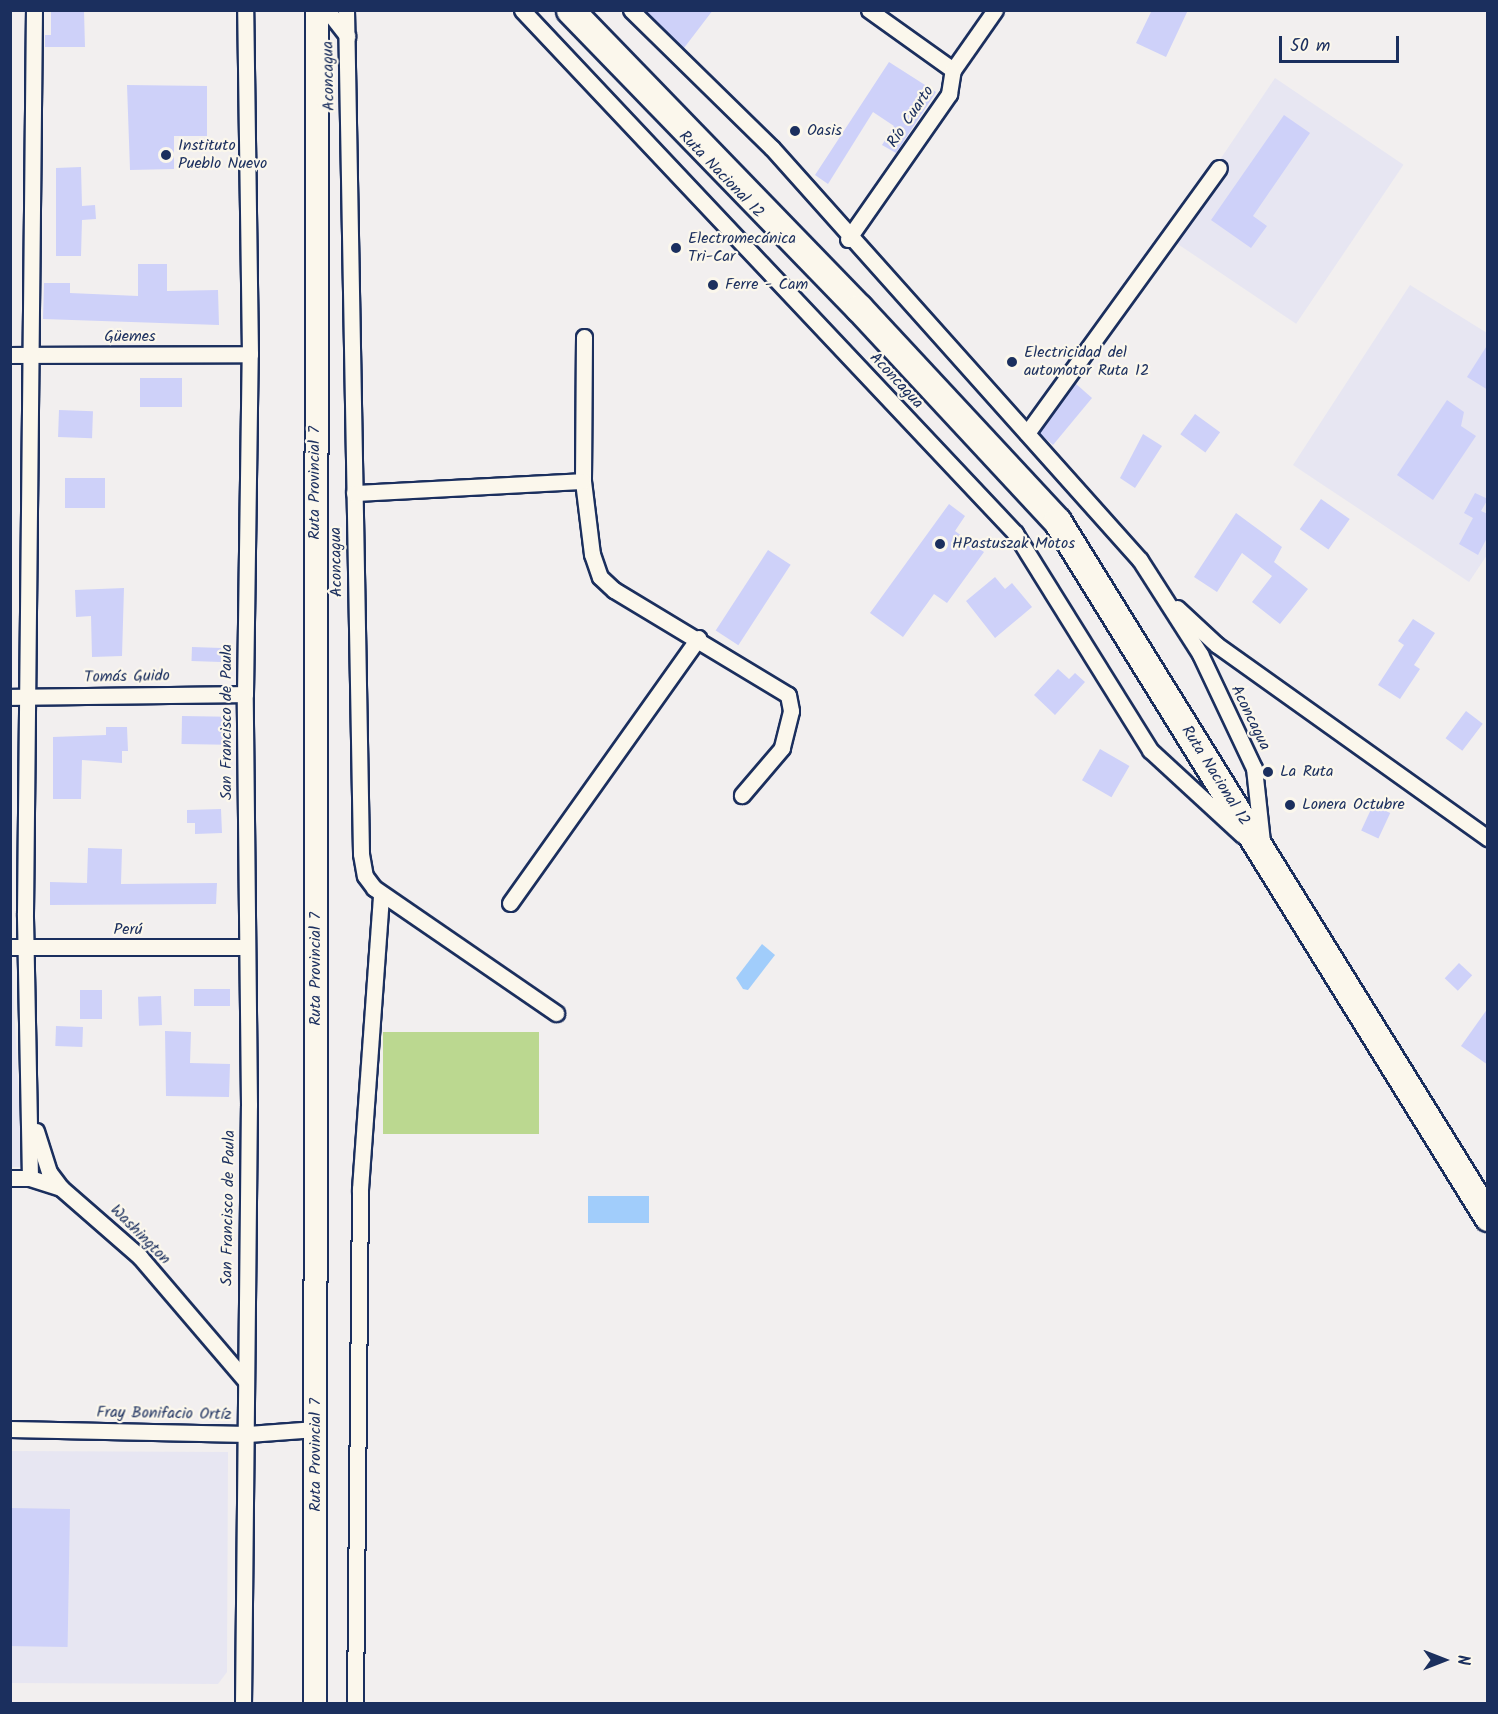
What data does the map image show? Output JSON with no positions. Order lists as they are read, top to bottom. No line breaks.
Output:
{"streets":{"highway":["Ruta Nacional 12"],"main road":["Ruta Provincial 7"],"street":["Aconcagua","Río Cuarto","Güemes","Tomás Guido","San Francisco de Paula","Perú","Washington","Fray Bonifacio Ortíz"]},"crossings":[["Aconcagua","Río Cuarto"],["Aconcagua","Ruta Nacional 12"],["Güemes","San Francisco de Paula"],["Ruta Provincial 7","Fray Bonifacio Ortíz"],["Tomás Guido","San Francisco de Paula"],["San Francisco de Paula","Perú"],["San Francisco de Paula","Washington"],["San Francisco de Paula","Fray Bonifacio Ortíz"]],"places":["Oasis","Instituto Pueblo Nuevo","Electromecánica Tri-Car","Ferre - Cam","Electricidad del automotor Ruta 12","HPastuszak Motos","La Ruta","Lonera Octubre"],"scale_bar":"50 m","north":"right"}
